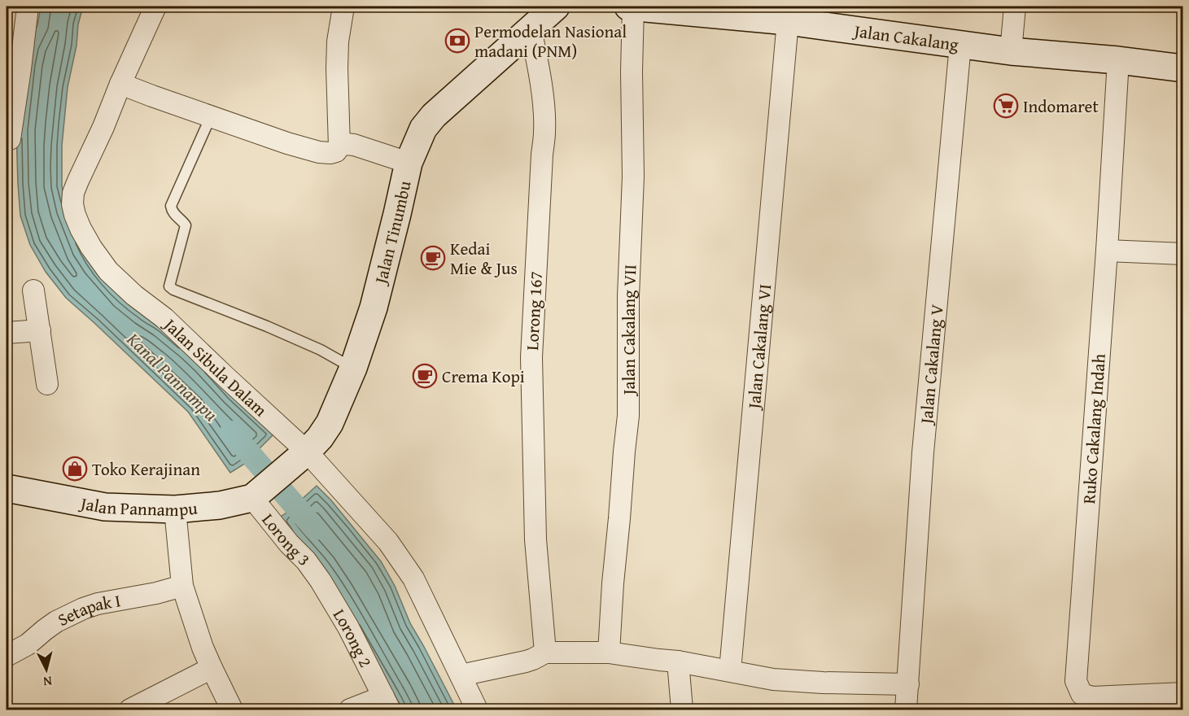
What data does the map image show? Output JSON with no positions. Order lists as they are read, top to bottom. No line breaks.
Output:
{"streets":{"main road":["Jalan Cakalang","Jalan Tinumbu","Jalan Pannampu"],"street":["Lorong 167","Jalan Cakalang VII","Jalan Cakalang VI","Jalan Cakalang V","Jalan Sibula Dalam","Ruko Cakalang Indah","Lorong 3","Setapak I","Lorong 2"]},"crossings":[["Jalan Cakalang","Jalan Cakalang VII"],["Jalan Cakalang","Jalan Cakalang VI"],["Jalan Cakalang","Jalan Cakalang V"],["Jalan Cakalang","Ruko Cakalang Indah"],["Jalan Tinumbu","Lorong 167"],["Jalan Tinumbu","Jalan Sibula Dalam"],["Jalan Tinumbu","Jalan Pannampu"],["Jalan Tinumbu","Lorong 3"],["Jalan Pannampu","Lorong 3"],["Lorong 3","Lorong 2"]],"water":["Kanal Pannampu"],"places":{"bank":["Permodelan Nasional madani (PNM)"],"supermarket":["Indomaret"],"cafe":["Kedai Mie & Jus","Crema Kopi"],"shop":["Toko Kerajinan"]},"north":"bottom"}
